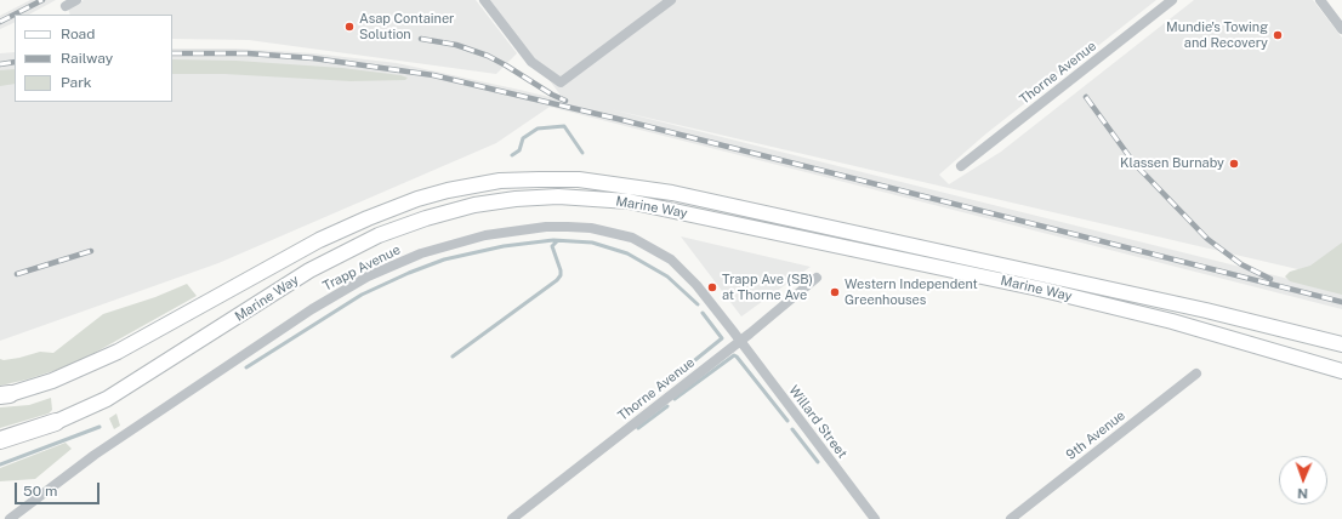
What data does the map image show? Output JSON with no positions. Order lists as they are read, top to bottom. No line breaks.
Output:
{"streets":{"main road":["Marine Way"],"street":["Thorne Avenue","Trapp Avenue","Willard Street","9th Avenue"]},"crossings":[["Thorne Avenue","Trapp Avenue"],["Thorne Avenue","Willard Street"],["Trapp Avenue","Willard Street"]],"places":["Asap Container Solution","Mundie's Towing and Recovery","Klassen Burnaby","Trapp Ave (SB) at Thorne Ave","Western Independent Greenhouses"],"legend":["Road","Railway","Park"],"scale_bar":"50 m","north":"bottom"}
